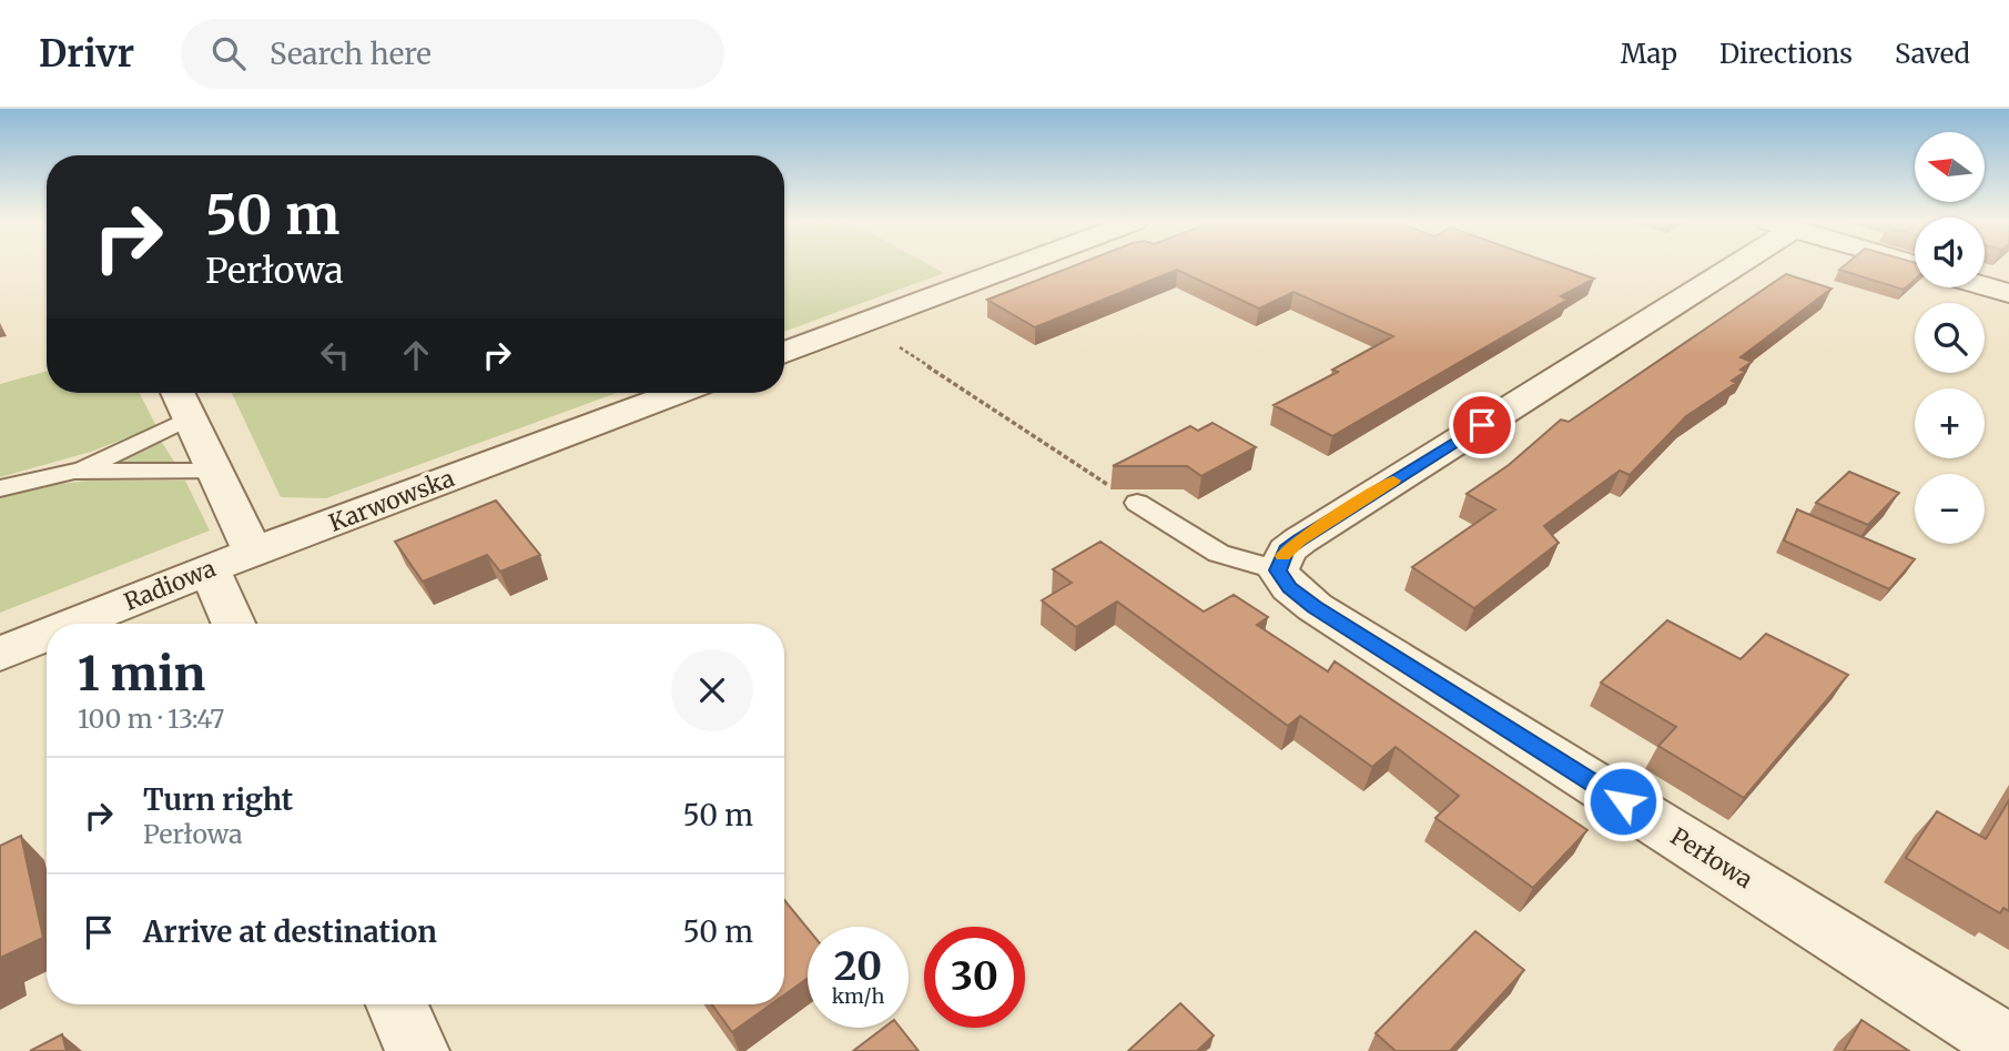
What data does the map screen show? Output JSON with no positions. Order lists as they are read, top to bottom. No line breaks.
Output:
{"streets":{"street":["Karwowska","Radiowa","Perłowa"]},"crossings":[["Karwowska","Radiowa"]],"north":"left","page":{"header":"Drivr","search":"Search here","nav":["Map","Directions","Saved"],"map_buttons":["+","−"],"turn":["50 m","Perłowa"],"heading":["1 min","100 m · 13:47"],"list":[{"name":"Turn right","note":"Perłowa","value":"50 m"},{"name":"Arrive at destination","value":"50 m"}],"speed":"20 km/h","limit":"30"}}
